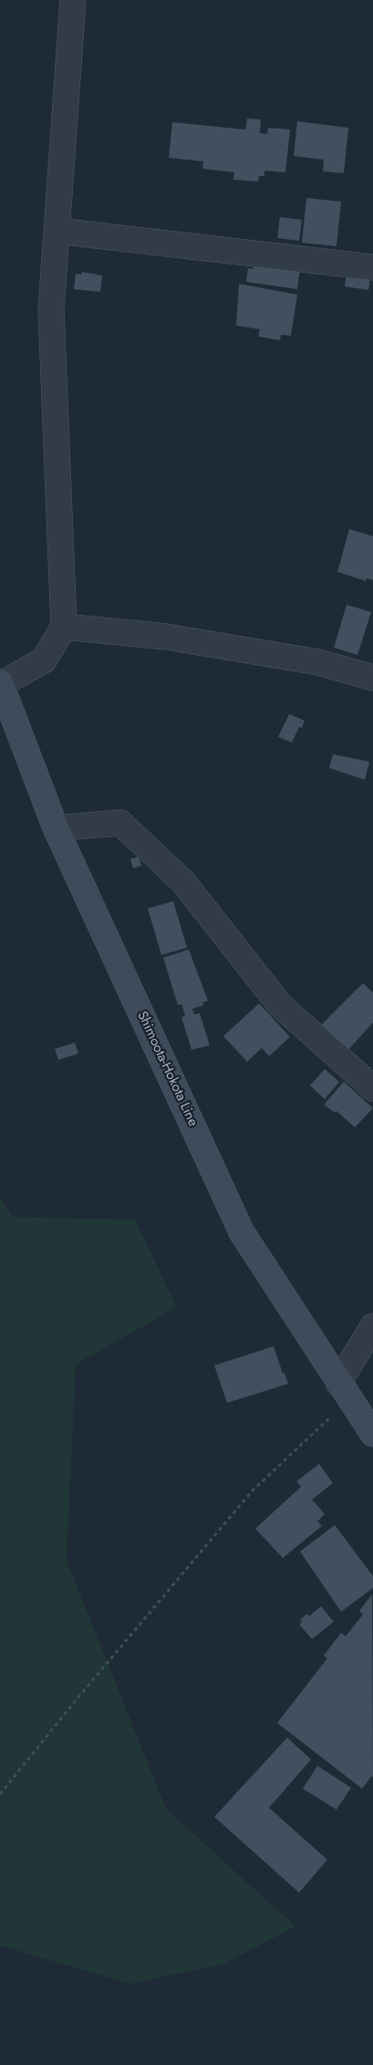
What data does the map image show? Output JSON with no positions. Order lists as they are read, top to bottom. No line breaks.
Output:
{"streets":{"main road":["Shimoota-Hokota Line"]}}
